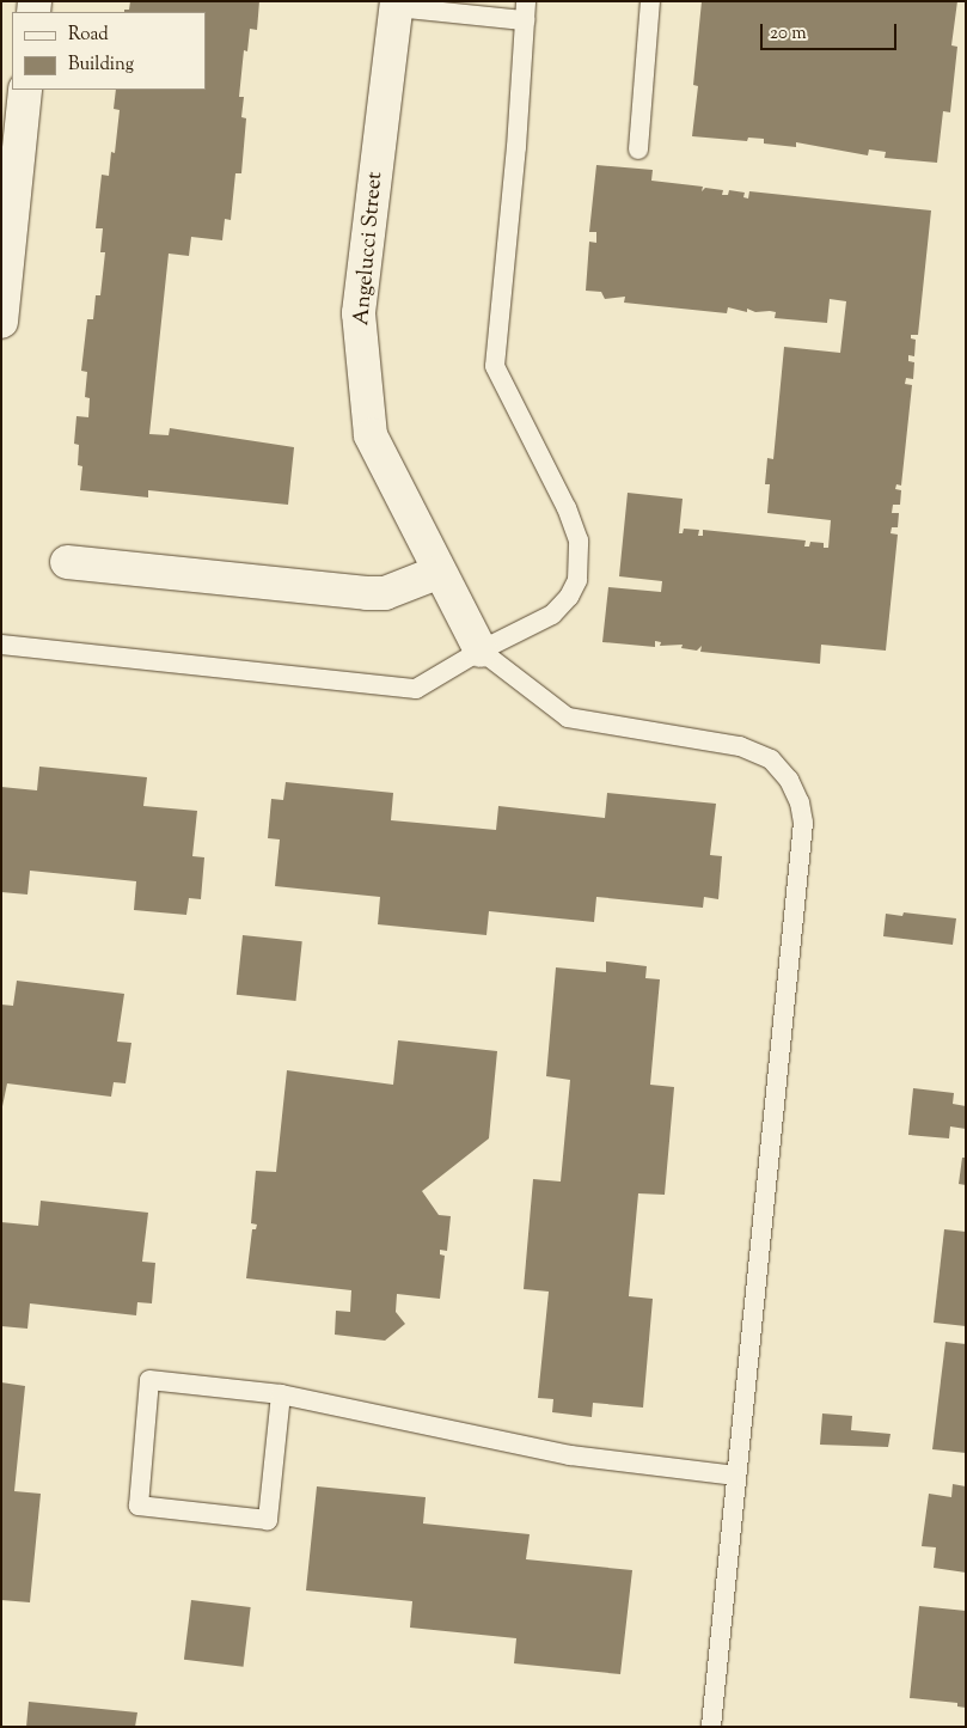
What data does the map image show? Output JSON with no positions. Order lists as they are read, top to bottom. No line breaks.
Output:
{"streets":{"street":["Angelucci Street"]},"legend":["Road","Building"],"scale_bar":"20 m"}
